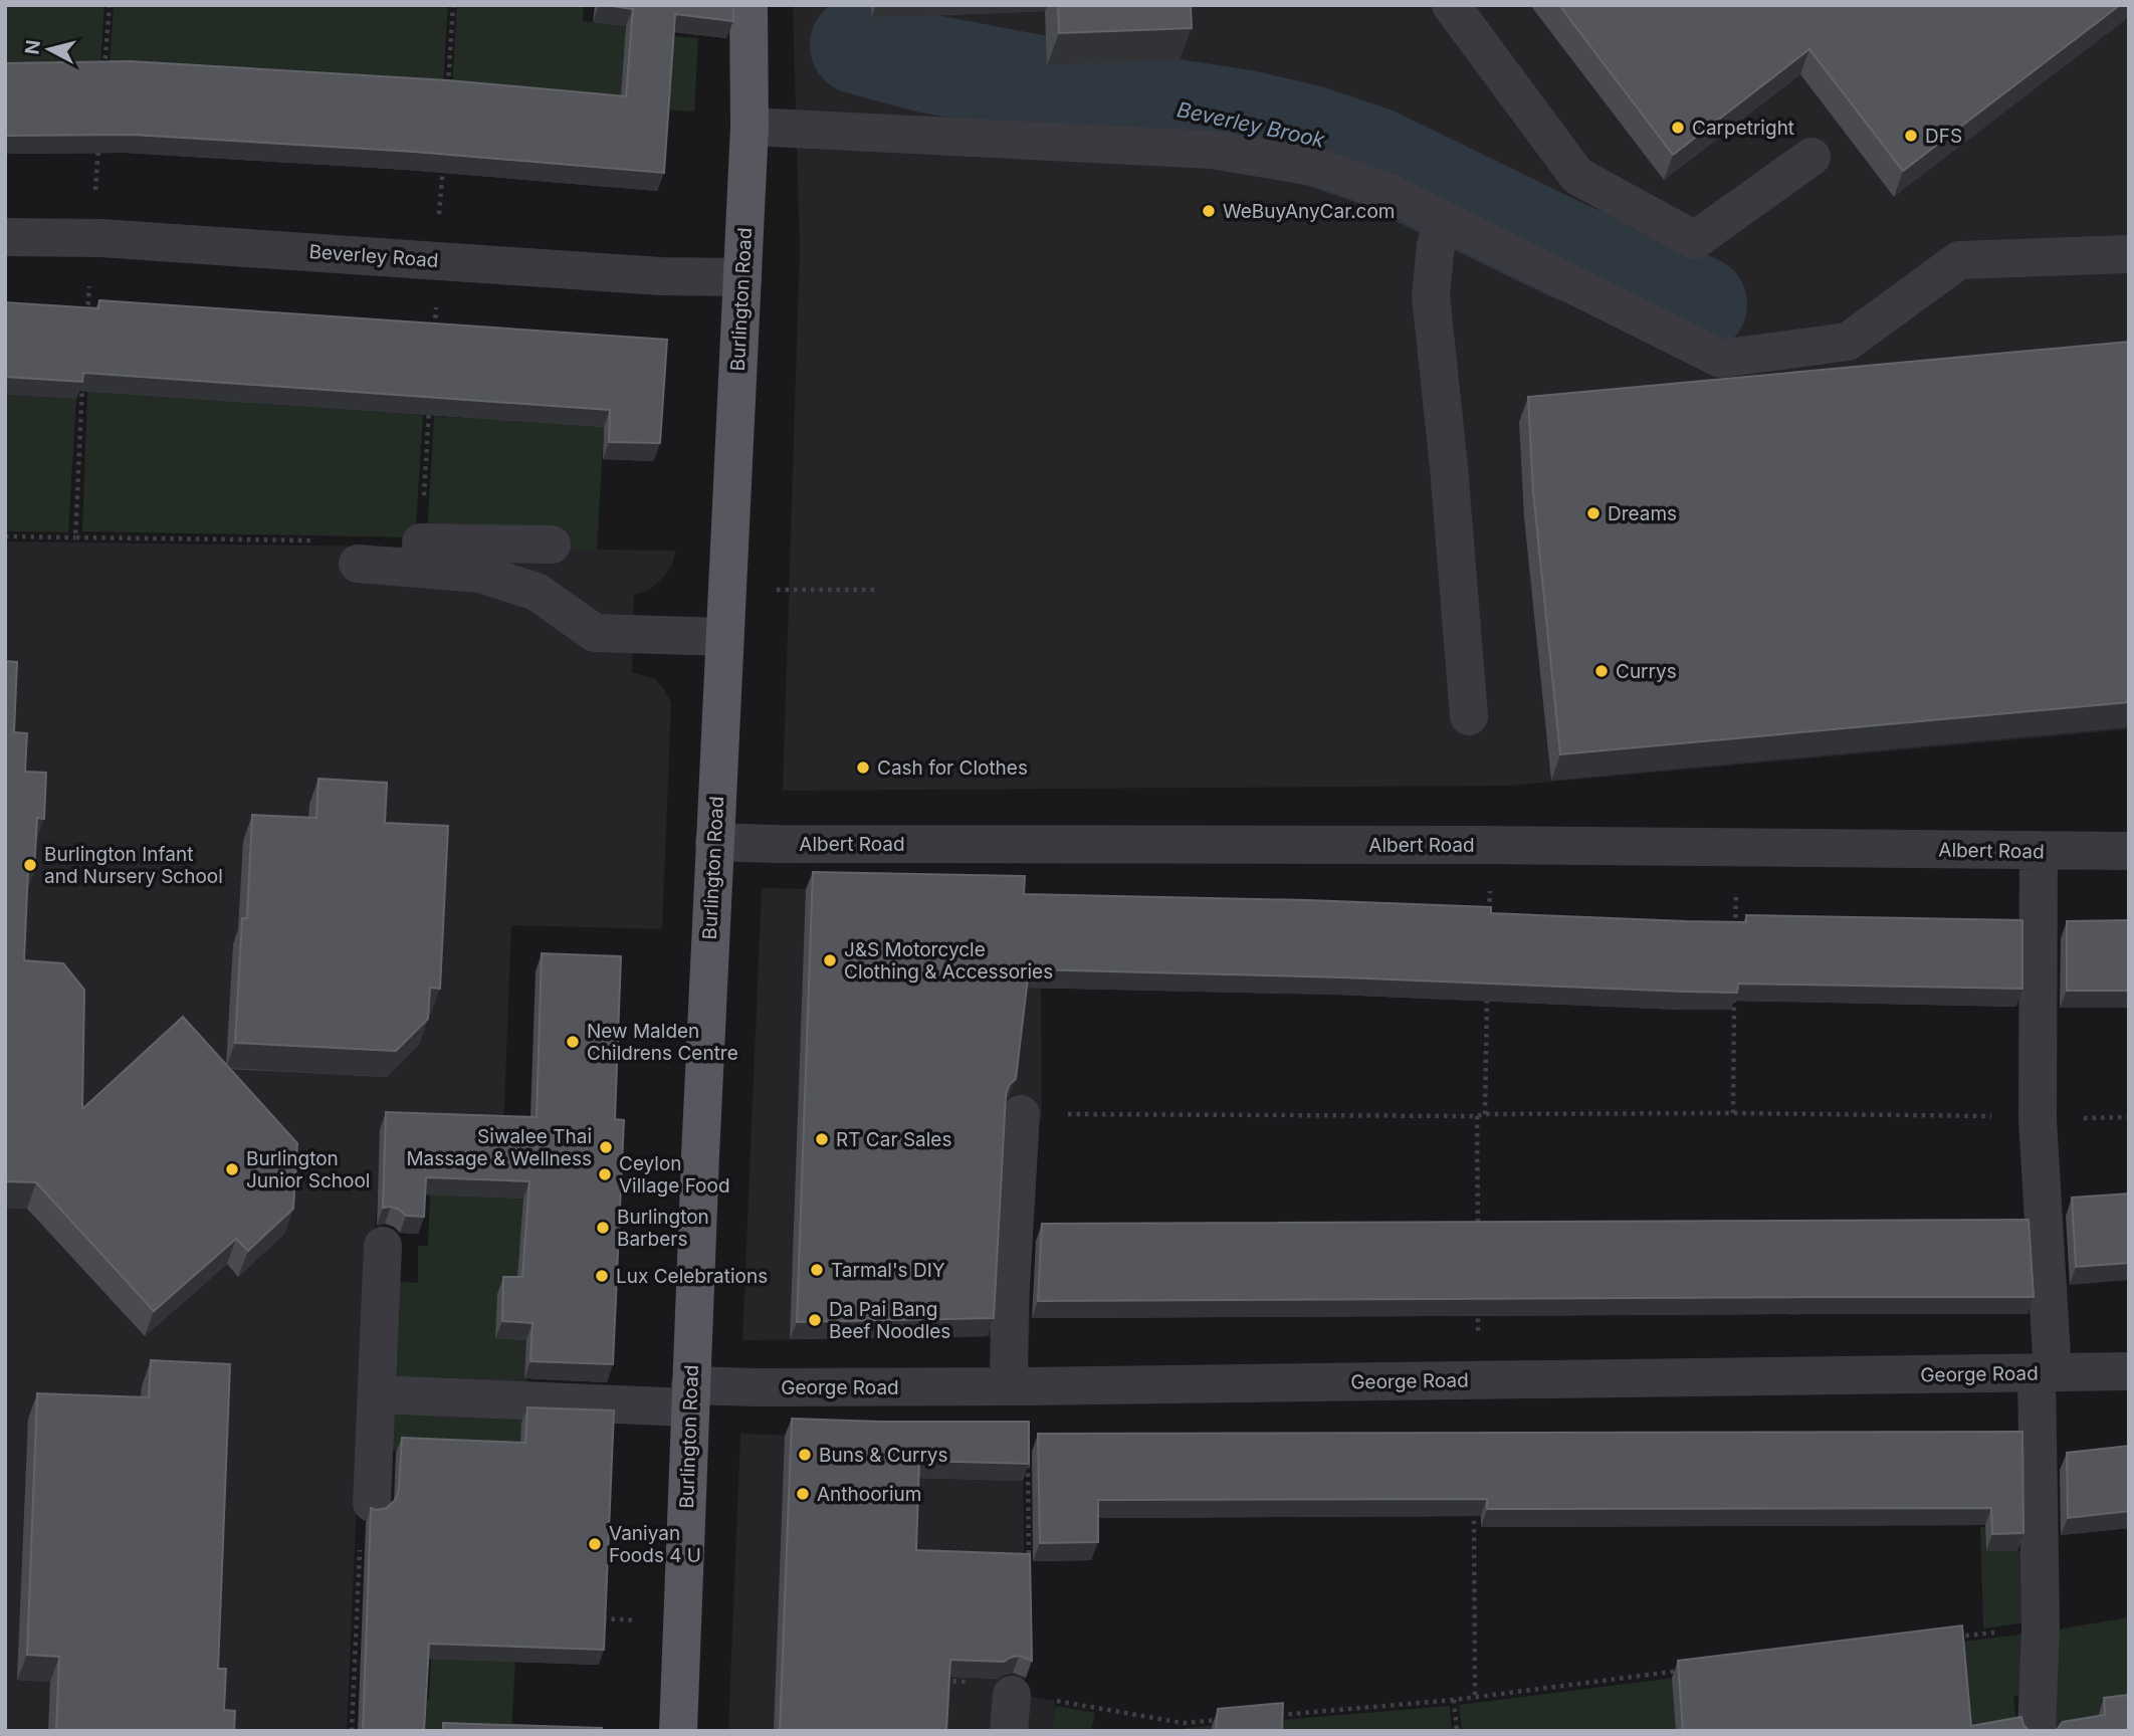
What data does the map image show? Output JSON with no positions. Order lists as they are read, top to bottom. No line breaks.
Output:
{"streets":{"main road":["Burlington Road"],"street":["Beverley Road","Albert Road","George Road"]},"crossings":[["Beverley Road","Burlington Road"],["Burlington Road","Albert Road"],["Burlington Road","George Road"]],"water":["Beverley Brook"],"places":["Carpetright","DFS","WeBuyAnyCar.com","Dreams","Currys","Cash for Clothes","Burlington Infant and Nursery School","J&S Motorcycle Clothing & Accessories","New Malden Childrens Centre","RT Car Sales","Siwalee Thai Massage & Wellness","Burlington Junior School","Ceylon Village Food","Burlington Barbers","Tarmal's DIY","Lux Celebrations","Da Pai Bang Beef Noodles","Buns & Currys","Anthoorium","Vaniyan Foods 4 U"],"north":"left"}
